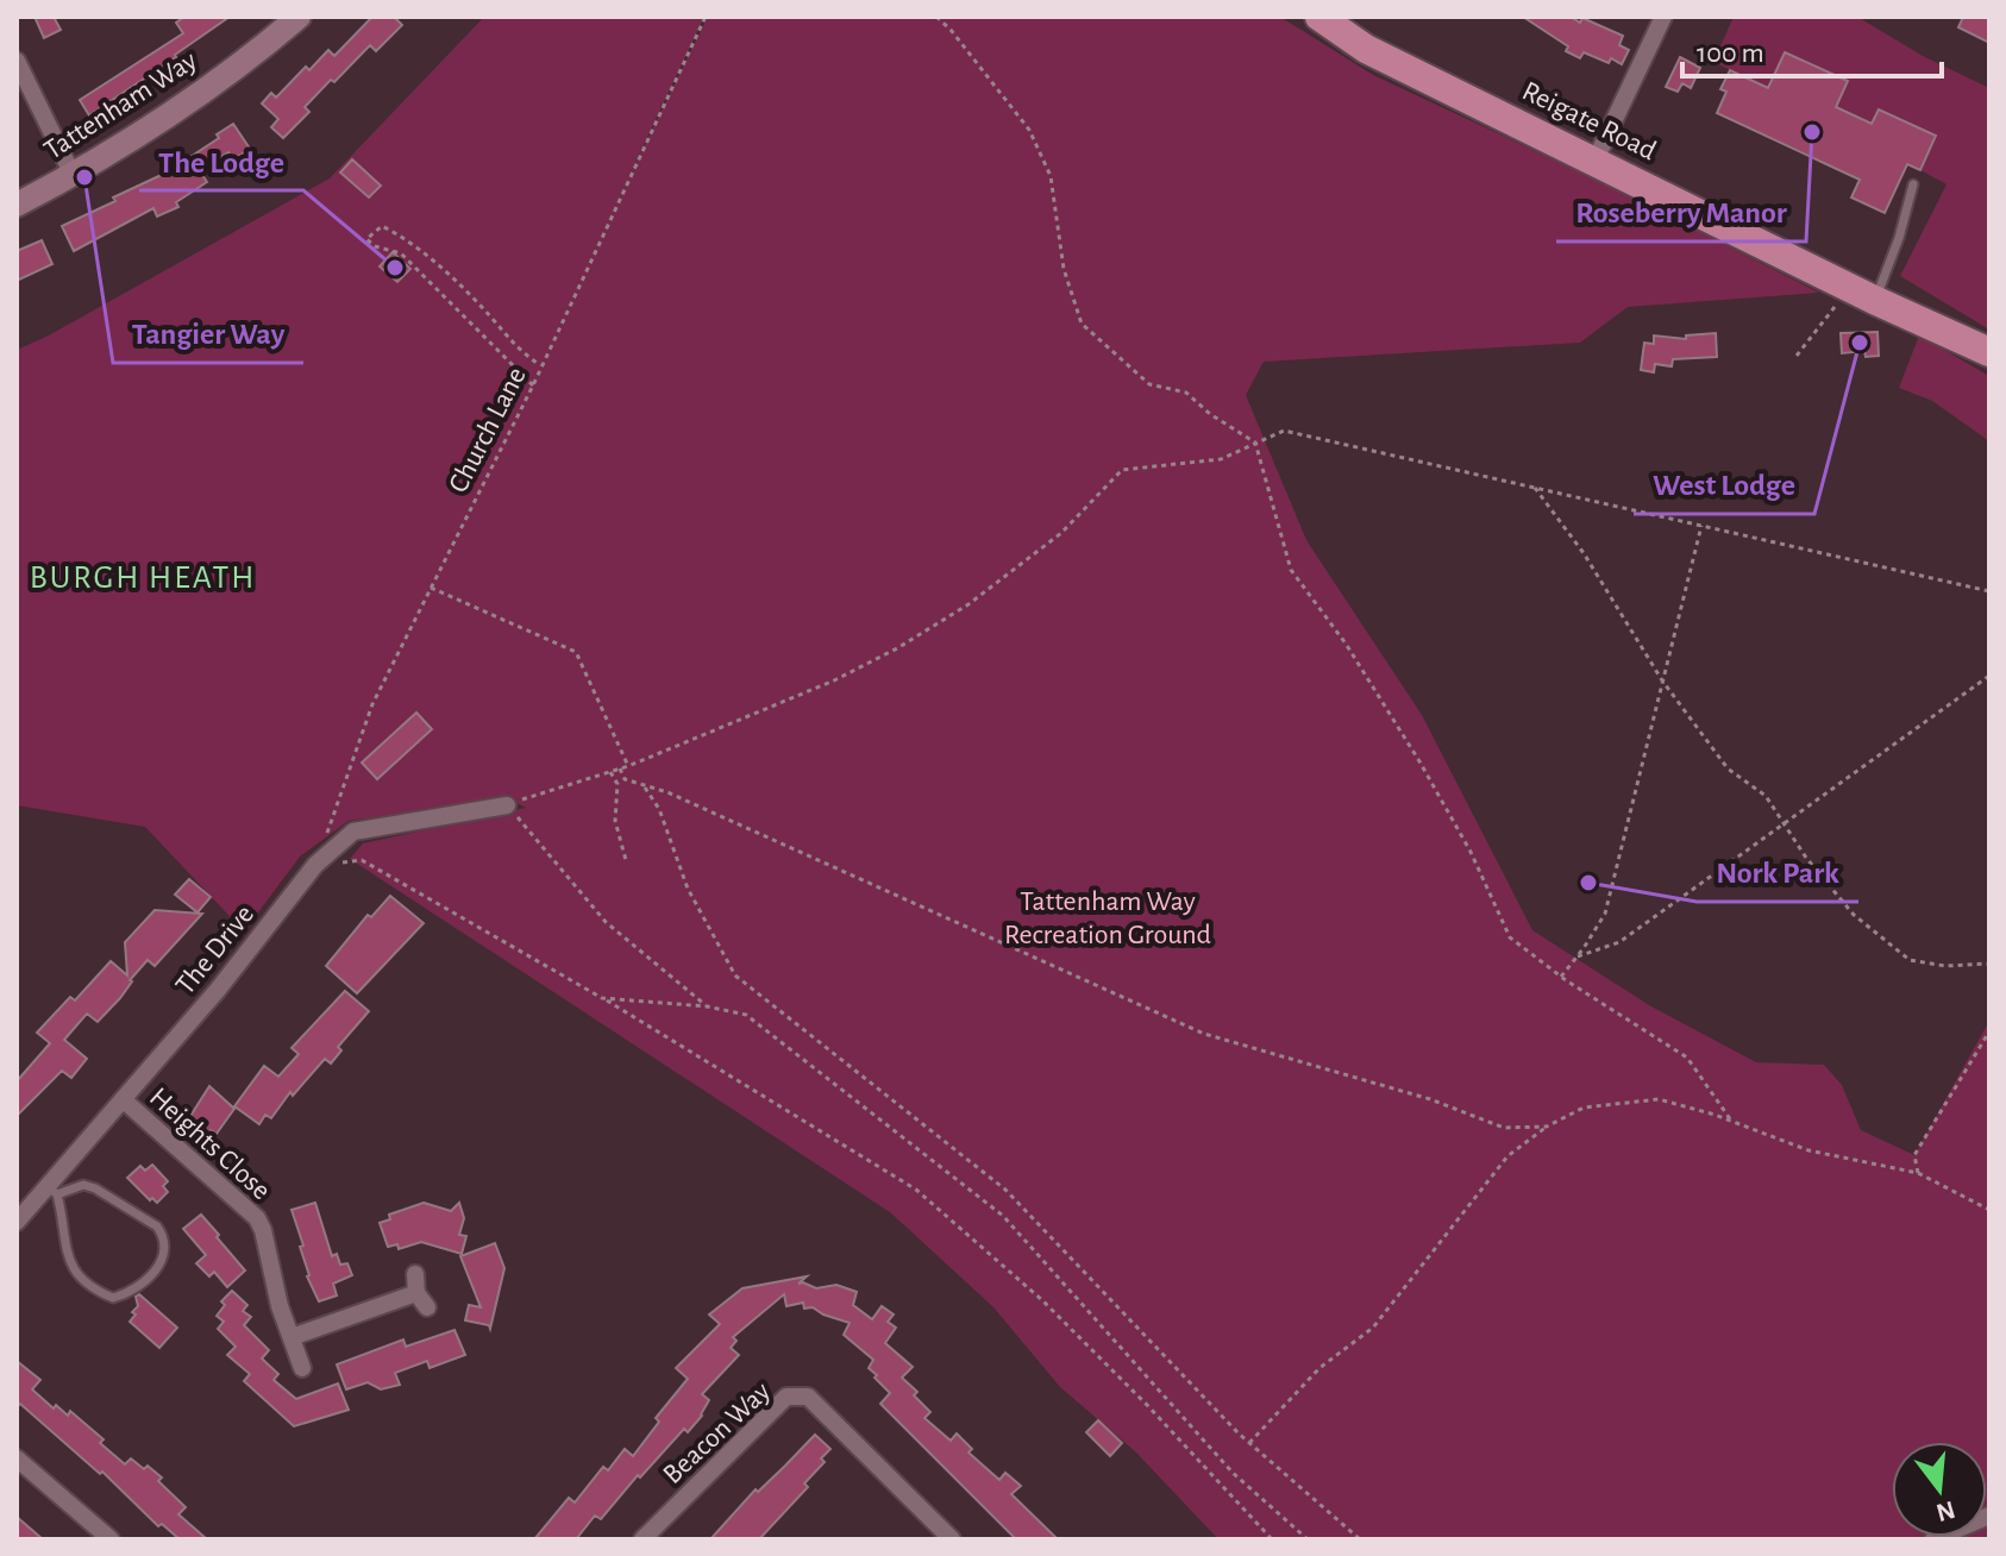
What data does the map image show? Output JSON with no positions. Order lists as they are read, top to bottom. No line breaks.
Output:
{"streets":{"highway":["Reigate Road"],"main road":["Tattenham Way"],"street":["The Drive","Heights Close","Beacon Way"],"path":["Church Lane"]},"crossings":[["Church Lane","The Drive"],["The Drive","Heights Close"]],"districts":["BURGH HEATH"],"parks":["Tattenham Way Recreation Ground"],"places":["Roseberry Manor","Tangier Way","The Lodge","West Lodge","Nork Park"],"scale_bar":"100 m","north":"bottom"}
